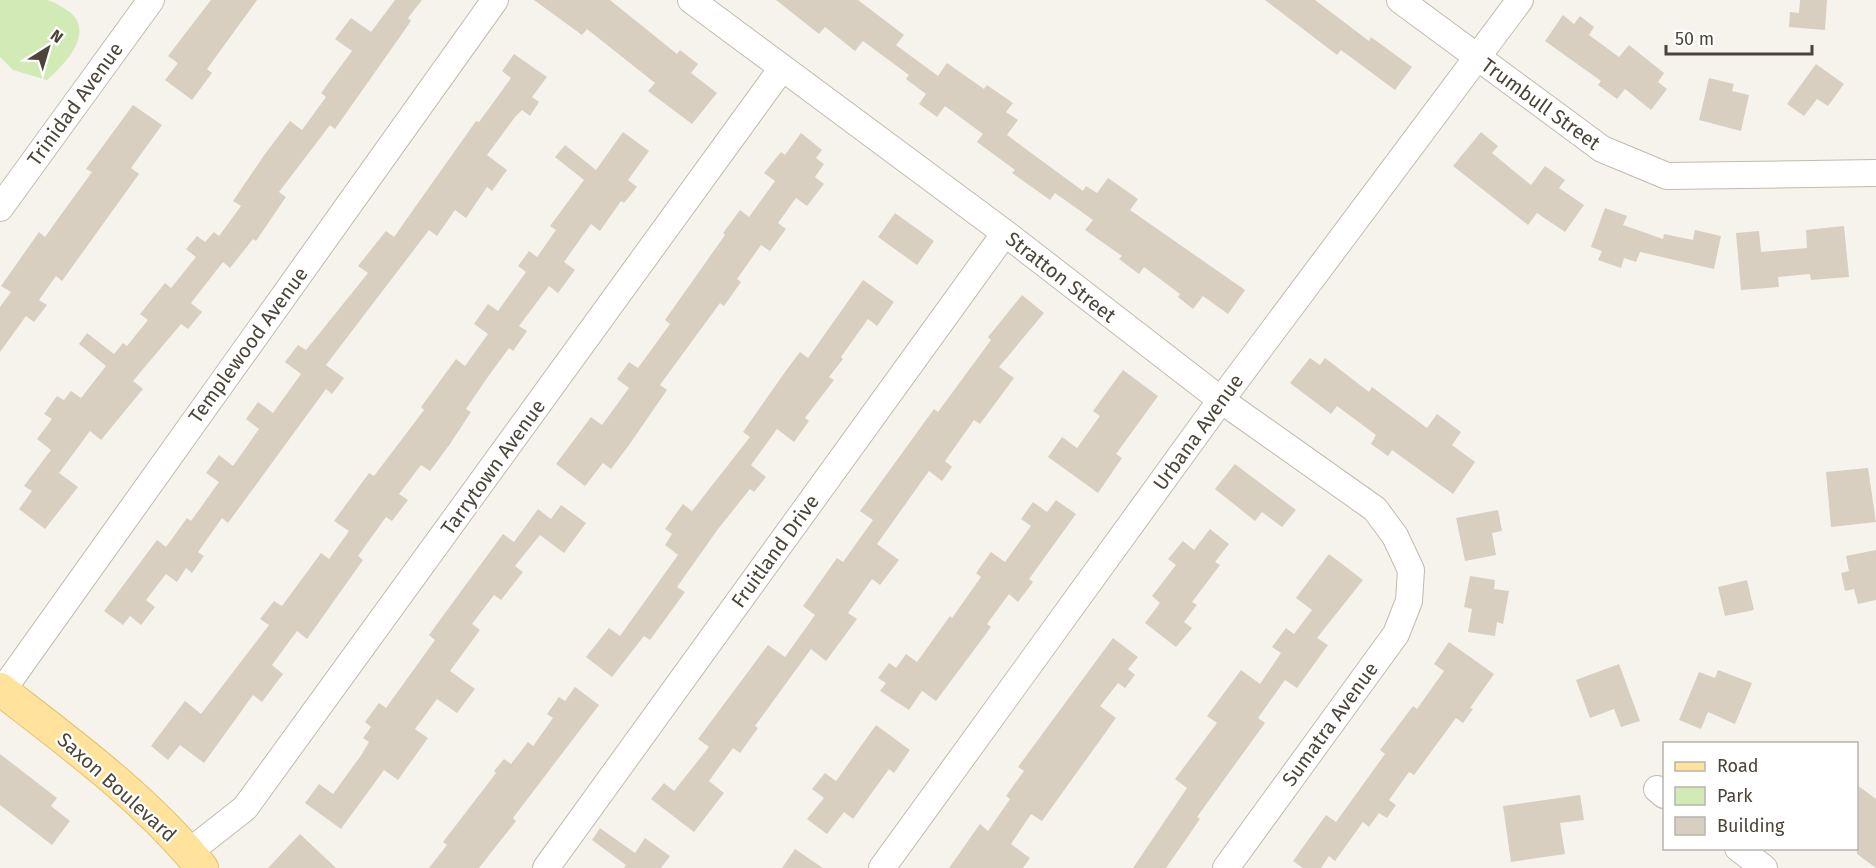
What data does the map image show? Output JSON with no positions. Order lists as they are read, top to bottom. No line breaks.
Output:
{"streets":{"main road":["Saxon Boulevard"],"street":["Trinidad Avenue","Trumbull Street","Stratton Street","Templewood Avenue","Urbana Avenue","Tarrytown Avenue","Fruitland Drive","Sumatra Avenue"]},"crossings":[["Trumbull Street","Urbana Avenue"],["Stratton Street","Urbana Avenue"],["Stratton Street","Tarrytown Avenue"],["Stratton Street","Fruitland Drive"],["Stratton Street","Sumatra Avenue"],["Templewood Avenue","Saxon Boulevard"],["Tarrytown Avenue","Saxon Boulevard"]],"legend":["Road","Park","Building"],"scale_bar":"50 m","north":"top right"}
